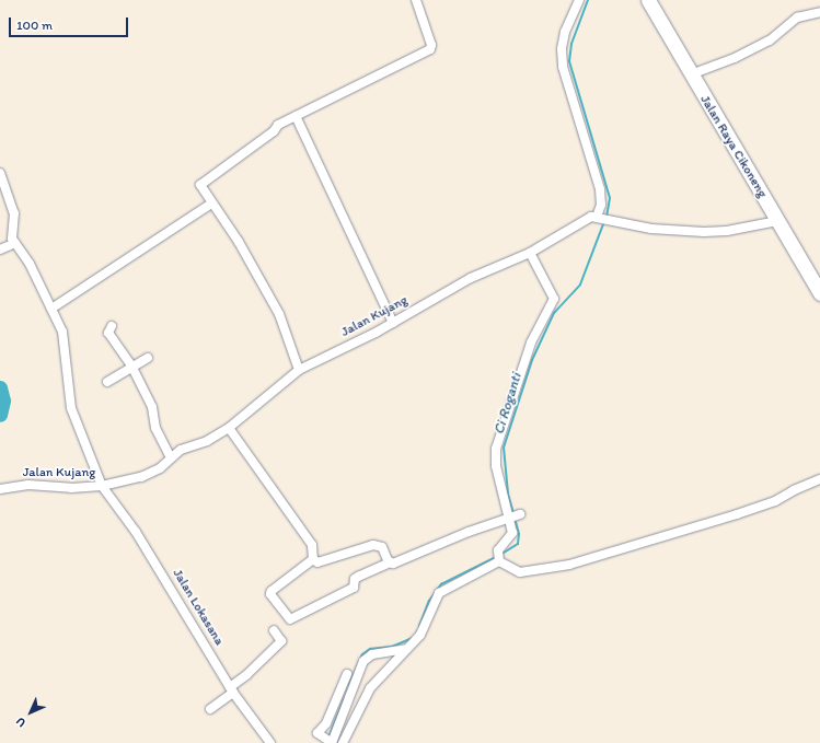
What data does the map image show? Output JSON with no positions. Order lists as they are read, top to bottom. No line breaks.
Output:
{"streets":{"highway":["Jalan Raya Cikoneng"],"street":["Jalan Kujang","Jalan Lokasana"]},"crossings":[["Jalan Kujang","Jalan Lokasana"]],"water":["Ci Roganti"],"scale_bar":"100 m","north":"bottom left"}
